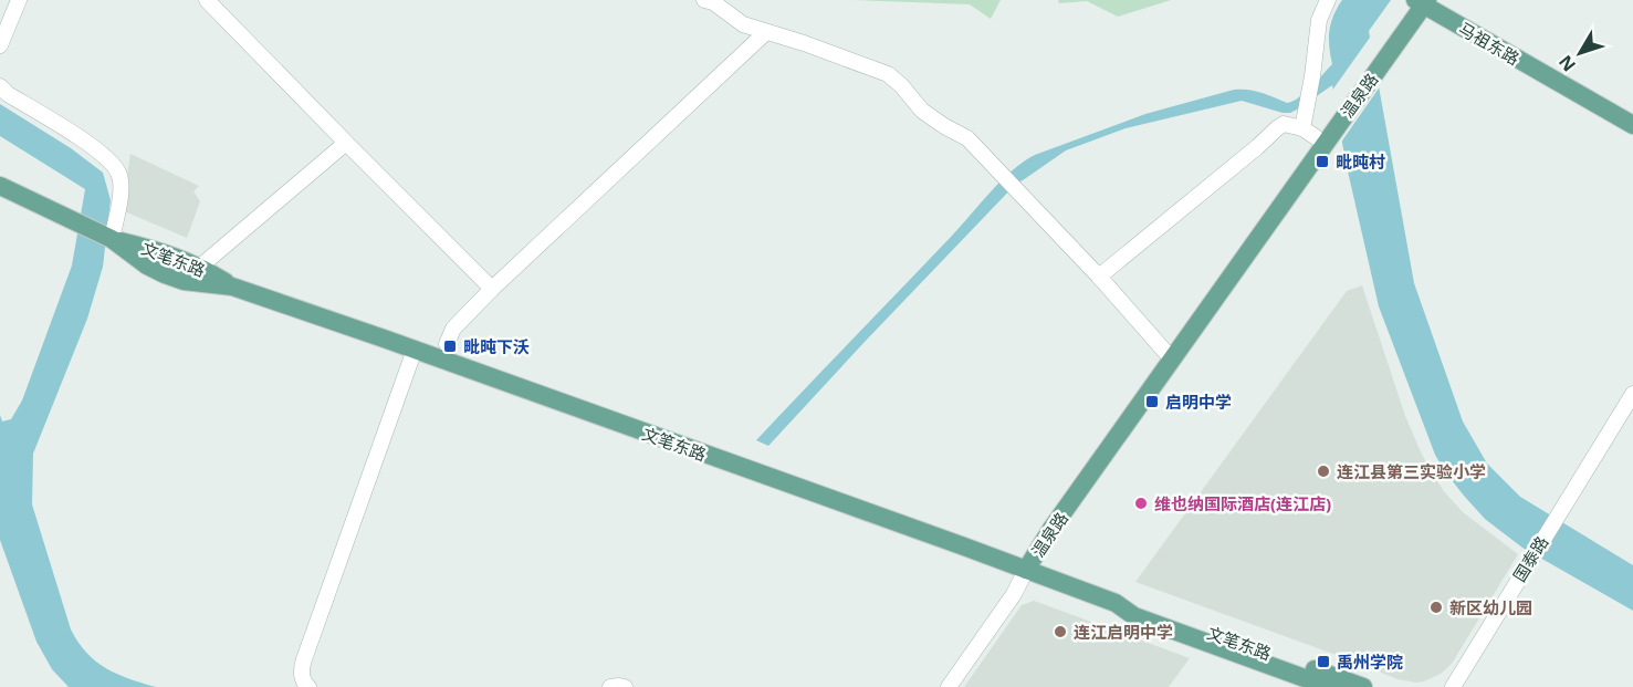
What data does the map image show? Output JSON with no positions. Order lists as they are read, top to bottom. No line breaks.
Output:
{"streets":{"main road":["马祖东路","温泉路","文笔东路"],"street":["国泰路"]},"crossings":[["马祖东路","温泉路"],["温泉路","文笔东路"]],"places":{"transit":["毗旽村","毗旽下沃","启明中学","禹州学院"],"other":["连江县第三实验小学","维也纳国际酒店(连江店)","新区幼儿园","连江启明中学"]},"north":"bottom left"}
